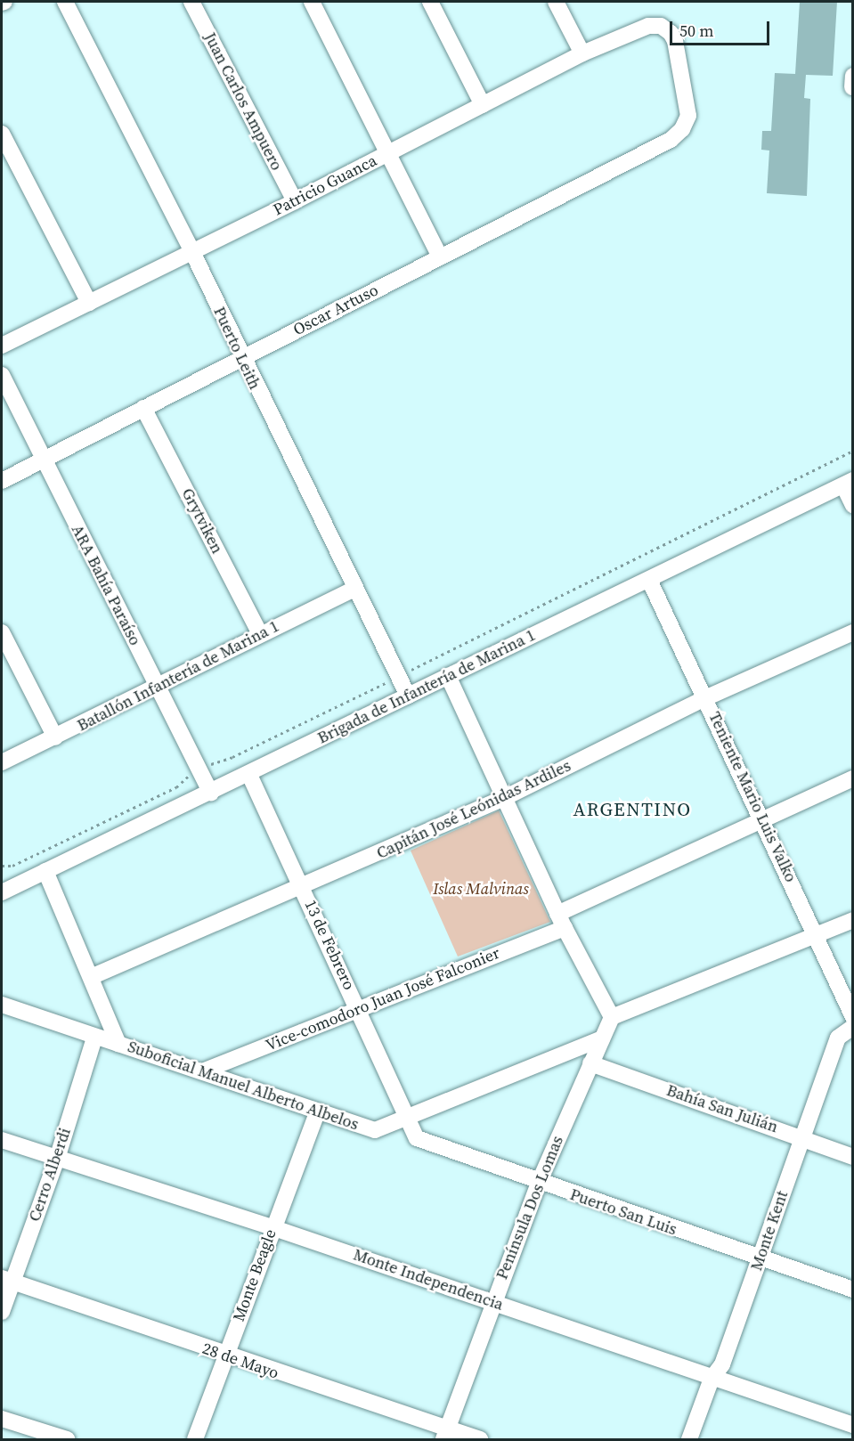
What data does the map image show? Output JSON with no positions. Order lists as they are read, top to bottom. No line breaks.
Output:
{"streets":{"street":["Juan Carlos Ampuero","Patricio Guanca","Oscar Artuso","Puerto Leith","Grytviken","ARA Bahía Paraíso","Batallón Infantería de Marina 1","Brigada de Infantería de Marina 1","Teniente Mario Luis Valko","Capitán José Leónidas Ardiles","13 de Febrero","Vice-comodoro Juan José Falconier","Suboficial Manuel Alberto Albelos","Bahía San Julián","Cerro Alberdi","Península Dos Lomas","Puerto San Luis","Monte Kent","Monte Beagle","Monte Independencia","28 de Mayo"]},"crossings":[["Juan Carlos Ampuero","Patricio Guanca"],["Patricio Guanca","Oscar Artuso"],["Patricio Guanca","Puerto Leith"],["Oscar Artuso","Puerto Leith"],["Oscar Artuso","Grytviken"],["Oscar Artuso","ARA Bahía Paraíso"],["Puerto Leith","Batallón Infantería de Marina 1"],["Puerto Leith","Brigada de Infantería de Marina 1"],["Grytviken","Batallón Infantería de Marina 1"],["ARA Bahía Paraíso","Batallón Infantería de Marina 1"],["ARA Bahía Paraíso","Brigada de Infantería de Marina 1"],["Brigada de Infantería de Marina 1","Teniente Mario Luis Valko"],["Brigada de Infantería de Marina 1","13 de Febrero"],["Teniente Mario Luis Valko","Capitán José Leónidas Ardiles"],["Teniente Mario Luis Valko","Vice-comodoro Juan José Falconier"],["Capitán José Leónidas Ardiles","13 de Febrero"],["13 de Febrero","Vice-comodoro Juan José Falconier"],["13 de Febrero","Suboficial Manuel Alberto Albelos"],["13 de Febrero","Puerto San Luis"],["Vice-comodoro Juan José Falconier","Suboficial Manuel Alberto Albelos"],["Suboficial Manuel Alberto Albelos","Cerro Alberdi"],["Suboficial Manuel Alberto Albelos","Península Dos Lomas"],["Suboficial Manuel Alberto Albelos","Puerto San Luis"],["Suboficial Manuel Alberto Albelos","Monte Beagle"],["Bahía San Julián","Península Dos Lomas"],["Bahía San Julián","Monte Kent"],["Cerro Alberdi","Monte Independencia"],["Cerro Alberdi","28 de Mayo"],["Península Dos Lomas","Puerto San Luis"],["Península Dos Lomas","Monte Independencia"],["Península Dos Lomas","28 de Mayo"],["Puerto San Luis","Monte Kent"],["Monte Kent","Monte Independencia"],["Monte Beagle","Monte Independencia"],["Monte Beagle","28 de Mayo"]],"districts":["ARGENTINO"],"parks":["Islas Malvinas"],"scale_bar":"50 m"}
